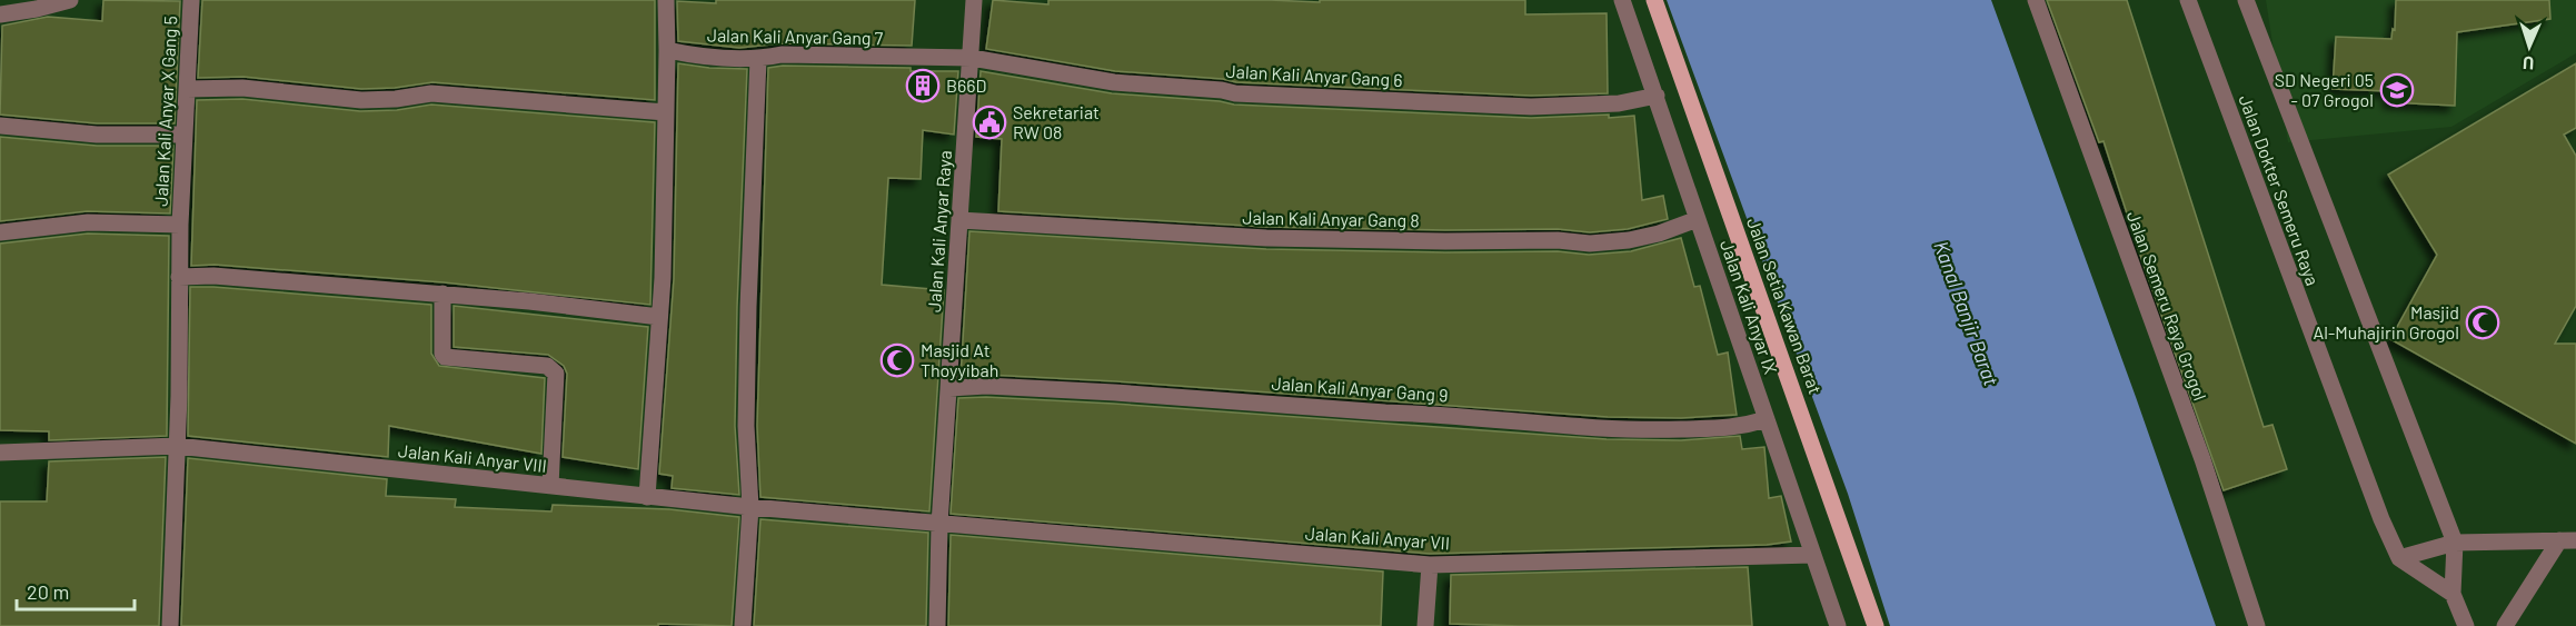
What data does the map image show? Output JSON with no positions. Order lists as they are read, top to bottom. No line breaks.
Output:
{"streets":{"main road":["Jalan Setia Kawan Barat"],"street":["Jalan Kali Anyar Gang 7","Jalan Kali Anyar Gang 6","Jalan Kali Anyar X Gang 5","Jalan Dokter Semeru Raya","Jalan Kali Anyar Gang 8","Jalan Kali Anyar Raya","Jalan Semeru Raya Grogol","Jalan Kali Anyar IX","Jalan Kali Anyar Gang 9","Jalan Kali Anyar VIII","Jalan Kali Anyar VII"]},"crossings":[["Jalan Kali Anyar Gang 7","Jalan Kali Anyar Gang 6"],["Jalan Kali Anyar Gang 7","Jalan Kali Anyar Raya"],["Jalan Kali Anyar Gang 6","Jalan Kali Anyar Raya"],["Jalan Kali Anyar Gang 6","Jalan Kali Anyar IX"],["Jalan Kali Anyar X Gang 5","Jalan Kali Anyar VIII"],["Jalan Kali Anyar Gang 8","Jalan Kali Anyar Raya"],["Jalan Kali Anyar Gang 8","Jalan Kali Anyar IX"],["Jalan Kali Anyar Raya","Jalan Kali Anyar Gang 9"],["Jalan Kali Anyar Raya","Jalan Kali Anyar VIII"],["Jalan Kali Anyar Raya","Jalan Kali Anyar VII"],["Jalan Kali Anyar IX","Jalan Kali Anyar Gang 9"],["Jalan Kali Anyar IX","Jalan Kali Anyar VII"],["Jalan Kali Anyar VIII","Jalan Kali Anyar VII"]],"water":["Kanal Banjir Barat"],"places":{"building":["B66D"],"school or university":["SD Negeri 05 - 07 Grogol"],"public building":["Sekretariat RW 08"],"mosque":["Masjid Al-Muhajirin Grogol","Masjid At Thoyyibah"]},"scale_bar":"20 m","north":"bottom"}
